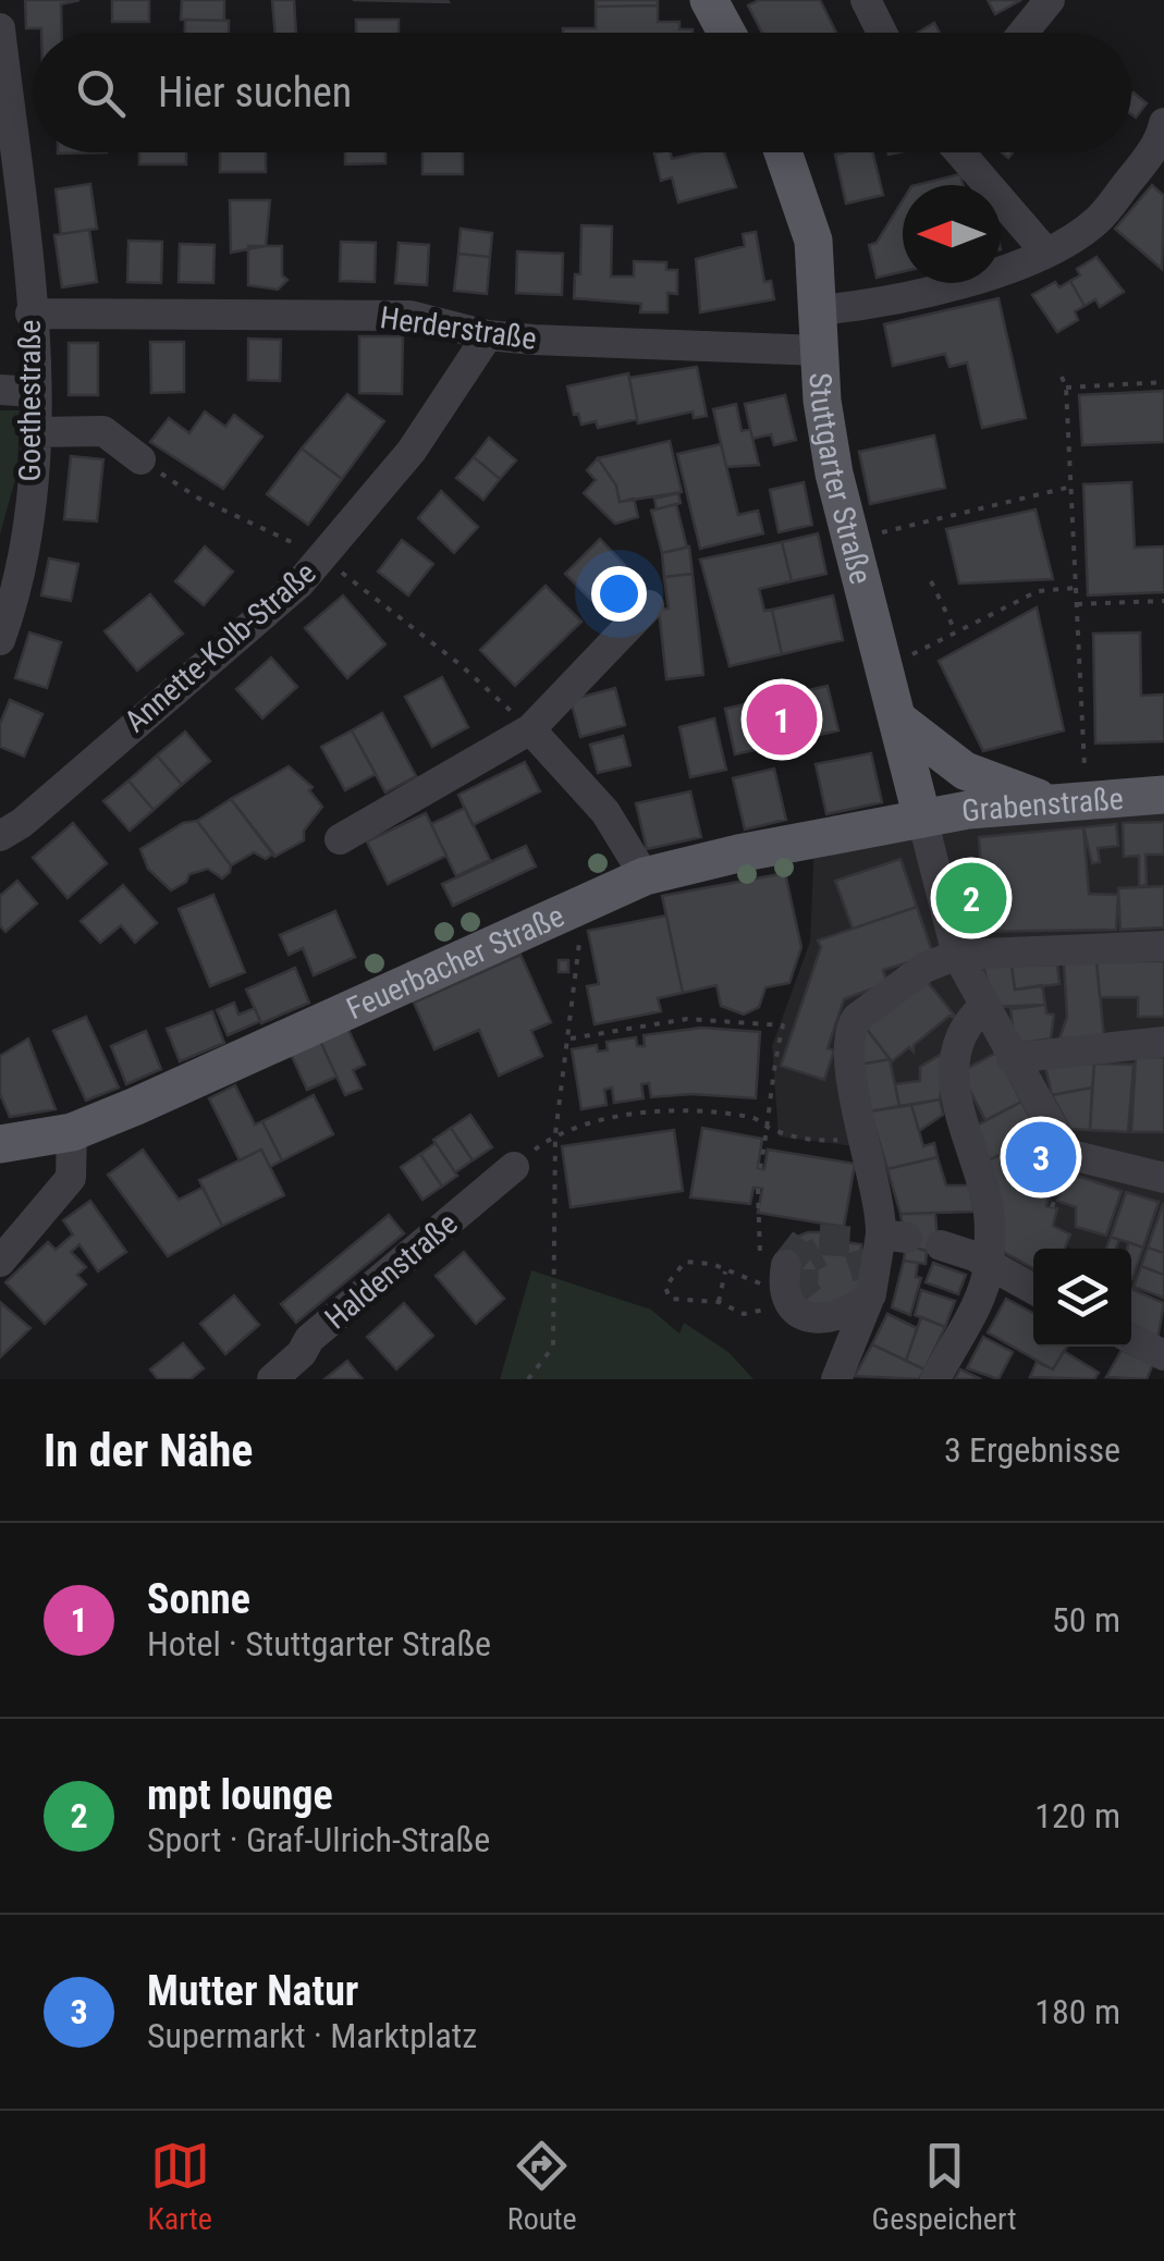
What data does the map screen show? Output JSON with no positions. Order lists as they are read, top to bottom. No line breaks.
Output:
{"streets":{"main road":["Stuttgarter Straße","Grabenstraße","Feuerbacher Straße"],"street":["Herderstraße","Goethestraße","Annette-Kolb-Straße","Haldenstraße"]},"crossings":[["Herderstraße","Goethestraße"],["Herderstraße","Stuttgarter Straße"],["Herderstraße","Annette-Kolb-Straße"],["Stuttgarter Straße","Grabenstraße"],["Stuttgarter Straße","Feuerbacher Straße"],["Grabenstraße","Feuerbacher Straße"]],"north":"left","page":{"search":"Hier suchen","pins":["1","2","3"],"heading":["In der Nähe","3 Ergebnisse"],"list":[{"mark":"1","name":"Sonne","note":"Hotel · Stuttgarter Straße","value":"50 m"},{"mark":"2","name":"mpt lounge","note":"Sport · Graf-Ulrich-Straße","value":"120 m"},{"mark":"3","name":"Mutter Natur","note":"Supermarkt · Marktplatz","value":"180 m"}],"nav":["Karte","Route","Gespeichert"]}}
